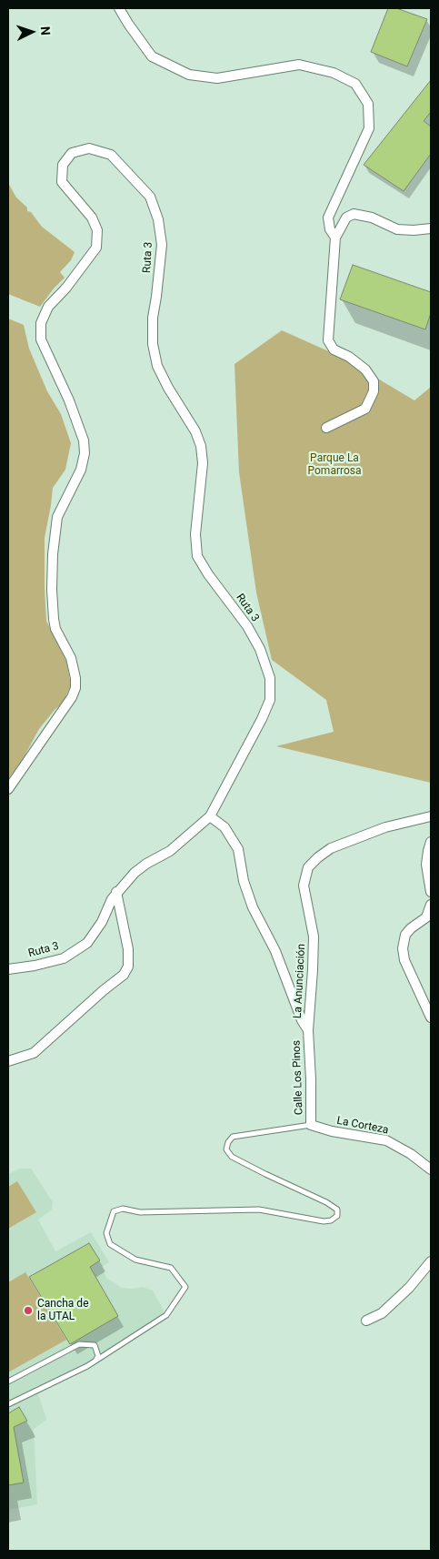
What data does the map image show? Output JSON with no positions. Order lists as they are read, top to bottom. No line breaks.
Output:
{"streets":{"street":["Ruta 3","La Anunciación","Calle Los Pinos","La Corteza"]},"crossings":[["La Anunciación","Calle Los Pinos"],["Calle Los Pinos","La Corteza"]],"parks":["Parque La Pomarrosa"],"places":["Cancha de la UTAL"],"north":"right"}
